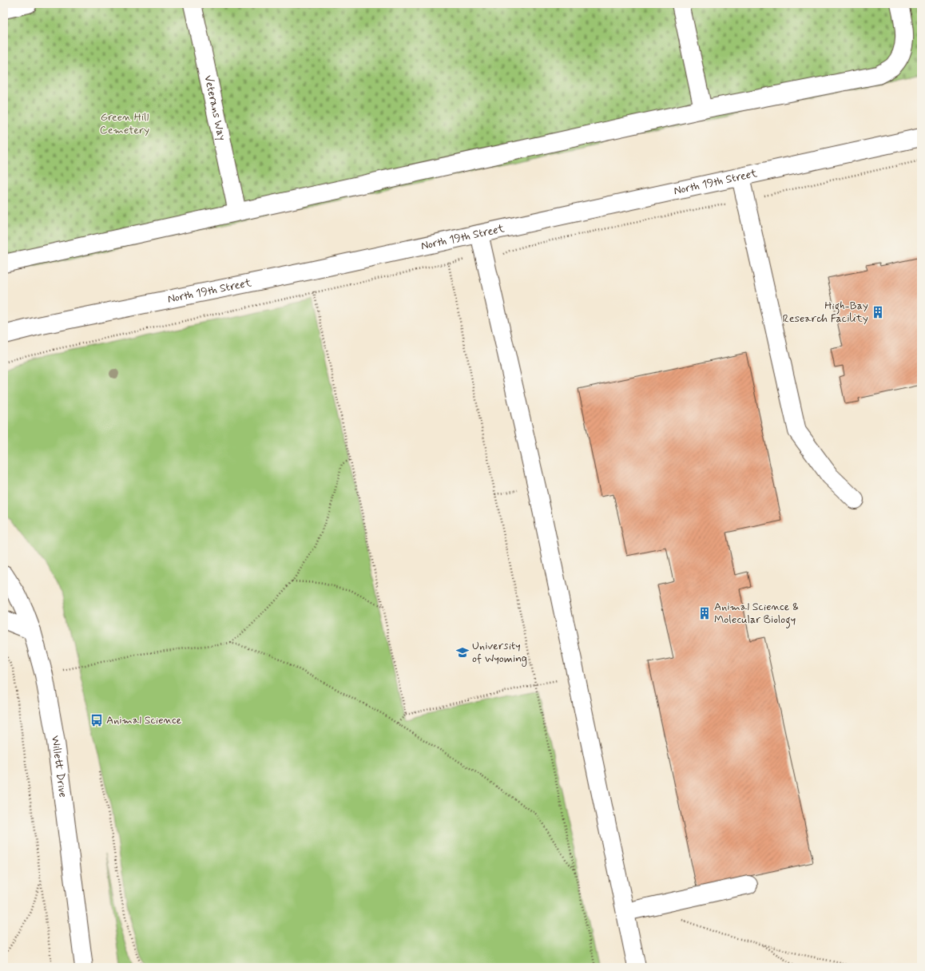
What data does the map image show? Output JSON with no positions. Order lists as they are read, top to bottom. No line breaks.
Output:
{"streets":{"street":["Veterans Way","North 19th Street","Willett Drive"]},"parks":["Green Hill Cemetery"],"places":{"building":["High-Bay Research Facility","Animal Science & Molecular Biology"],"school or university":["University of Wyoming"],"bus stop":["Animal Science"]}}
